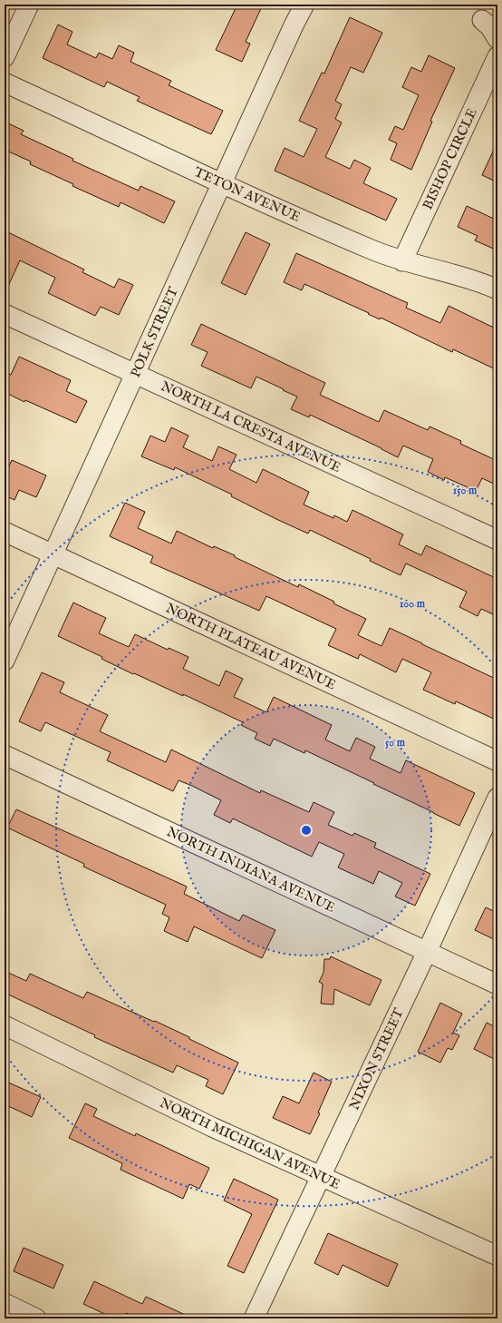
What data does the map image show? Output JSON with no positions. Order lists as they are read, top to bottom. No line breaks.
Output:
{"streets":{"street":["BISHOP CIRCLE","TETON AVENUE","POLK STREET","NORTH LA CRESTA AVENUE","NORTH PLATEAU AVENUE","NORTH INDIANA AVENUE","NIXON STREET","NORTH MICHIGAN AVENUE"]},"crossings":[["BISHOP CIRCLE","TETON AVENUE"],["TETON AVENUE","POLK STREET"],["POLK STREET","NORTH LA CRESTA AVENUE"],["POLK STREET","NORTH PLATEAU AVENUE"],["NORTH INDIANA AVENUE","NIXON STREET"],["NIXON STREET","NORTH MICHIGAN AVENUE"]],"rings":["150 m","100 m","50 m"]}
